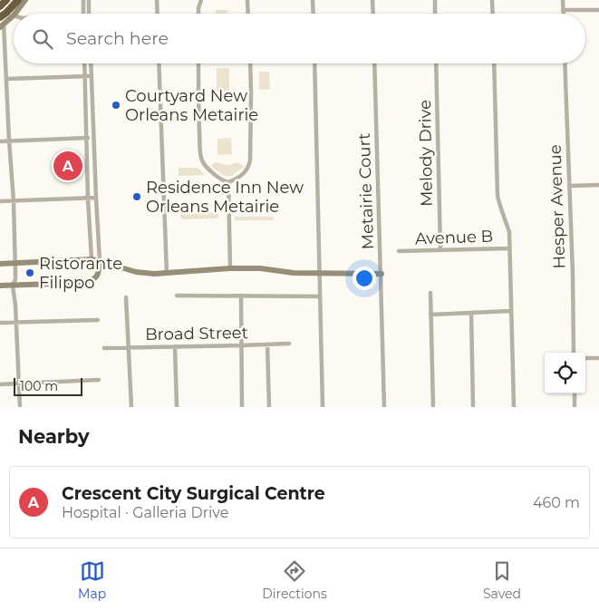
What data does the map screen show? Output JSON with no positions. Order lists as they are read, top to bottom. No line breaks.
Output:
{"streets":{"street":["Melody Drive","Metairie Court","Hesper Avenue","Avenue B","Broad Street"]},"crossings":[["Melody Drive","Avenue B"]],"places":["Courtyard New Orleans Metairie","Residence Inn New Orleans Metairie","Ristorante Filippo"],"scale_bar":"100 m","page":{"search":"Search here","pins":"A","scale":"100 m","heading":"Nearby","list":[{"mark":"A","name":"Crescent City Surgical Centre","note":"Hospital · Galleria Drive","value":"460 m"}],"nav":["Map","Directions","Saved"]}}
